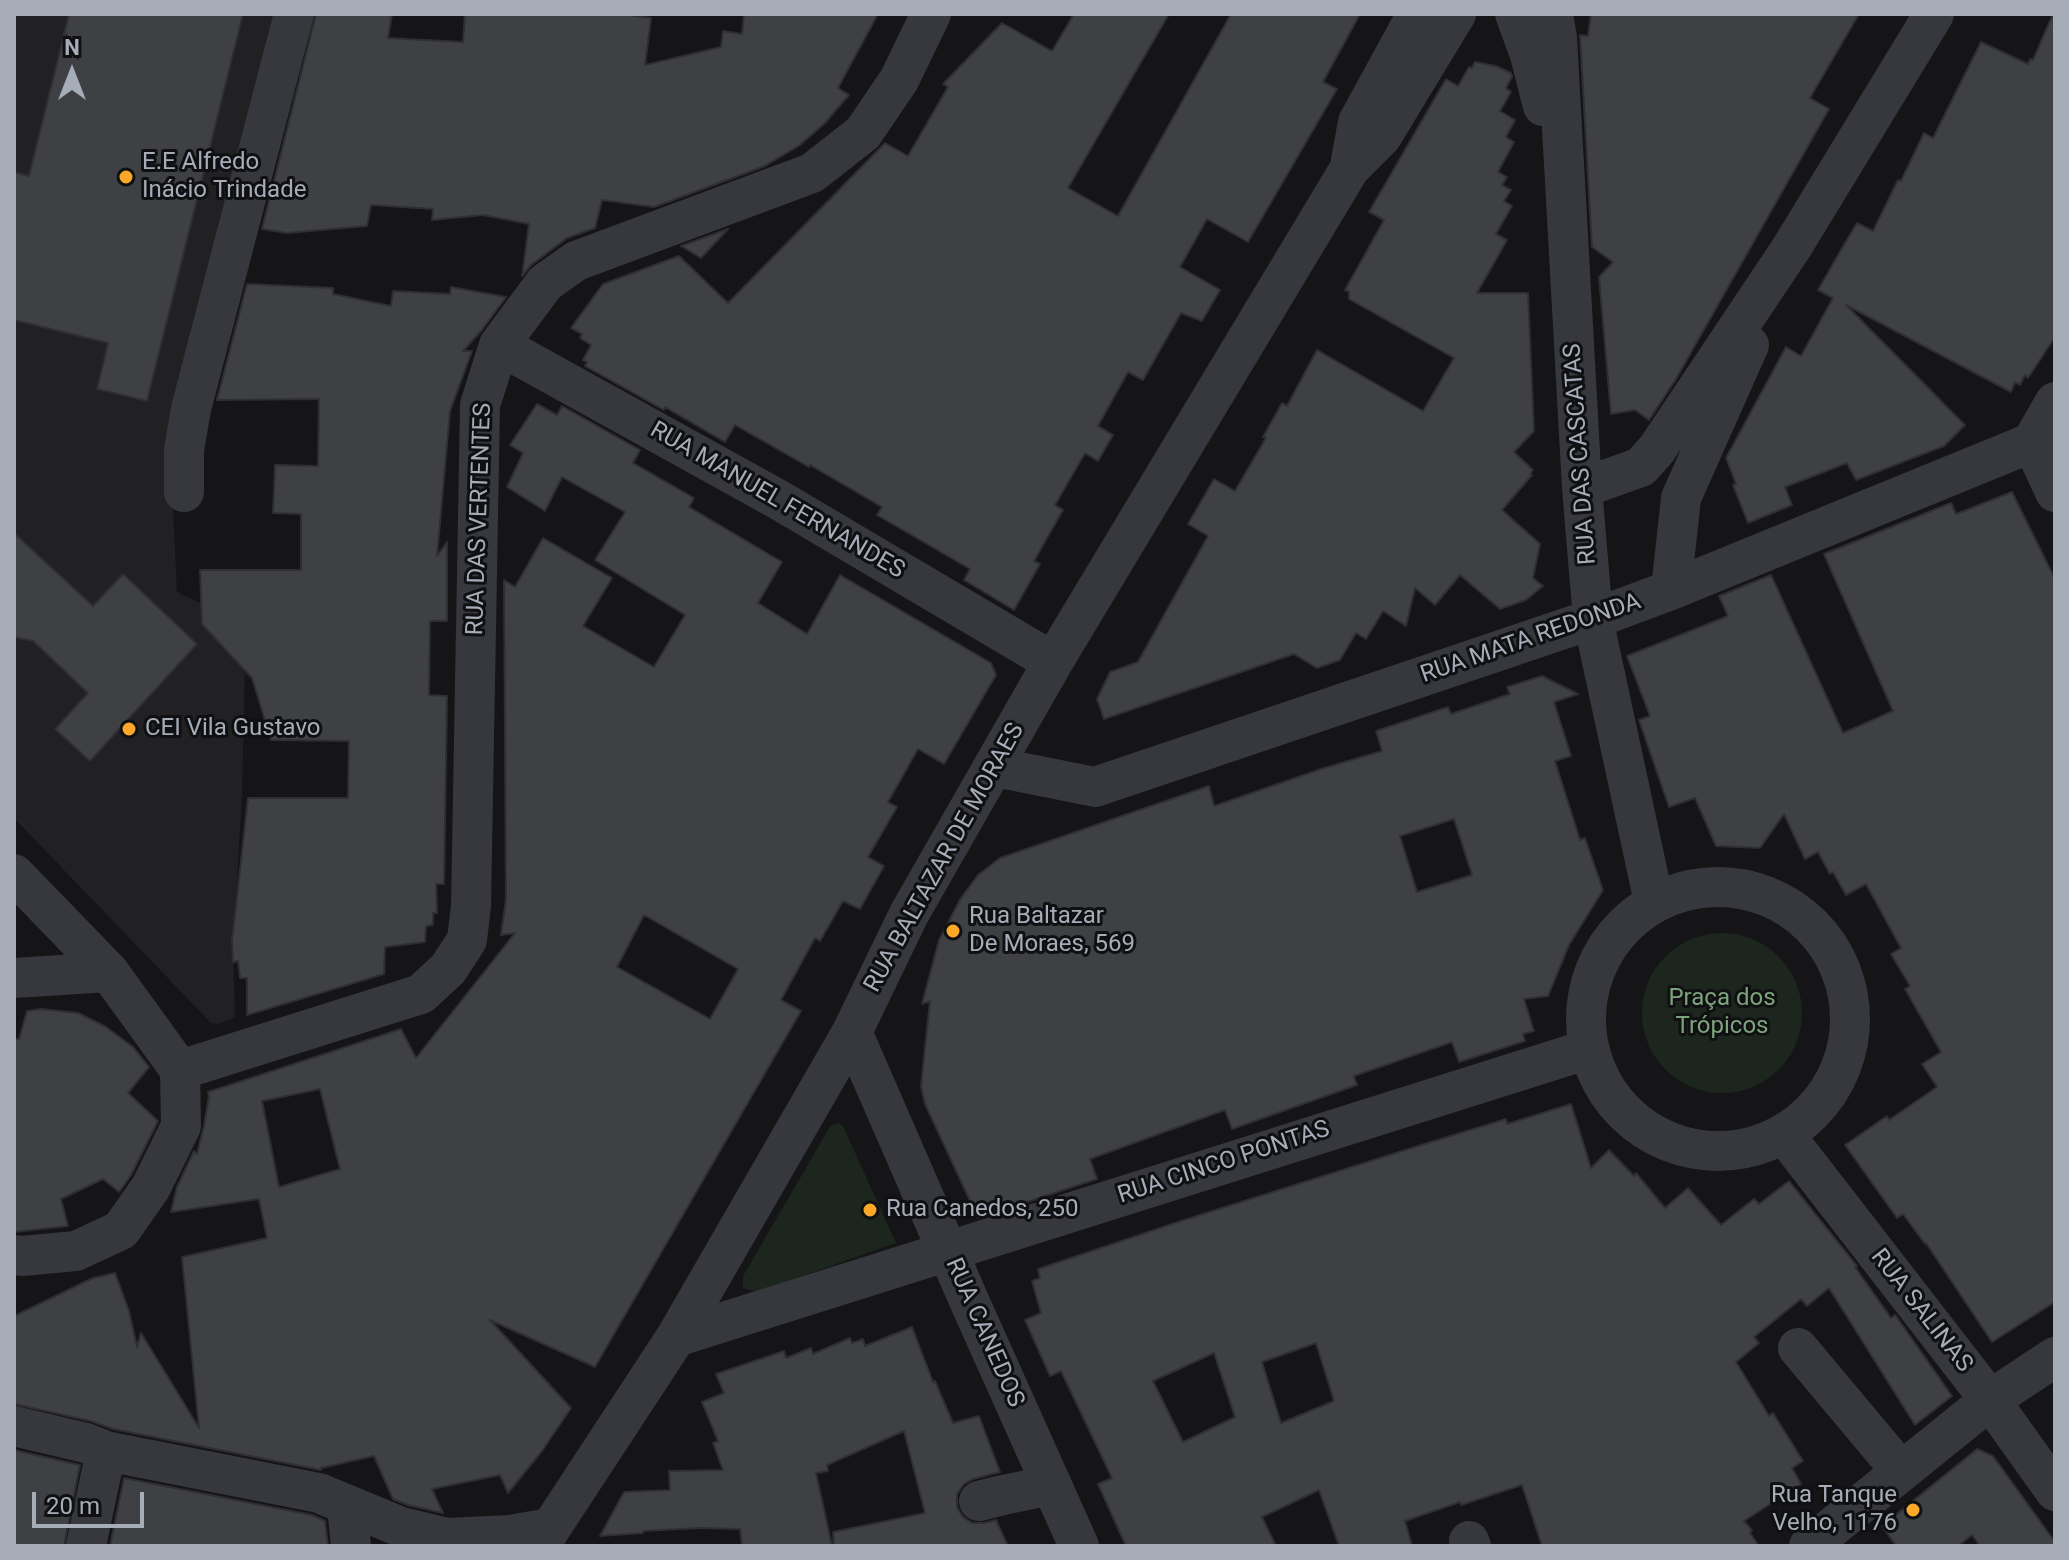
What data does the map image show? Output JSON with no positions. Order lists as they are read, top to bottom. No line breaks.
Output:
{"streets":{"street":["RUA DAS CASCATAS","RUA MANUEL FERNANDES","RUA DAS VERTENTES","RUA MATA REDONDA","RUA BALTAZAR DE MORAES","RUA CINCO PONTAS","RUA SALINAS","RUA CANEDOS"]},"crossings":[["RUA DAS CASCATAS","RUA MATA REDONDA"],["RUA DAS CASCATAS","RUA CINCO PONTAS"],["RUA DAS CASCATAS","RUA SALINAS"],["RUA MANUEL FERNANDES","RUA DAS VERTENTES"],["RUA MANUEL FERNANDES","RUA BALTAZAR DE MORAES"],["RUA MATA REDONDA","RUA BALTAZAR DE MORAES"],["RUA BALTAZAR DE MORAES","RUA CINCO PONTAS"],["RUA BALTAZAR DE MORAES","RUA CANEDOS"],["RUA CINCO PONTAS","RUA SALINAS"],["RUA CINCO PONTAS","RUA CANEDOS"]],"parks":["Praça dos Trópicos"],"places":["E.E Alfredo Inácio Trindade","CEI Vila Gustavo","Rua Baltazar De Moraes, 569","Rua Canedos, 250","Rua Tanque Velho, 1176"],"scale_bar":"20 m","north":"top"}
